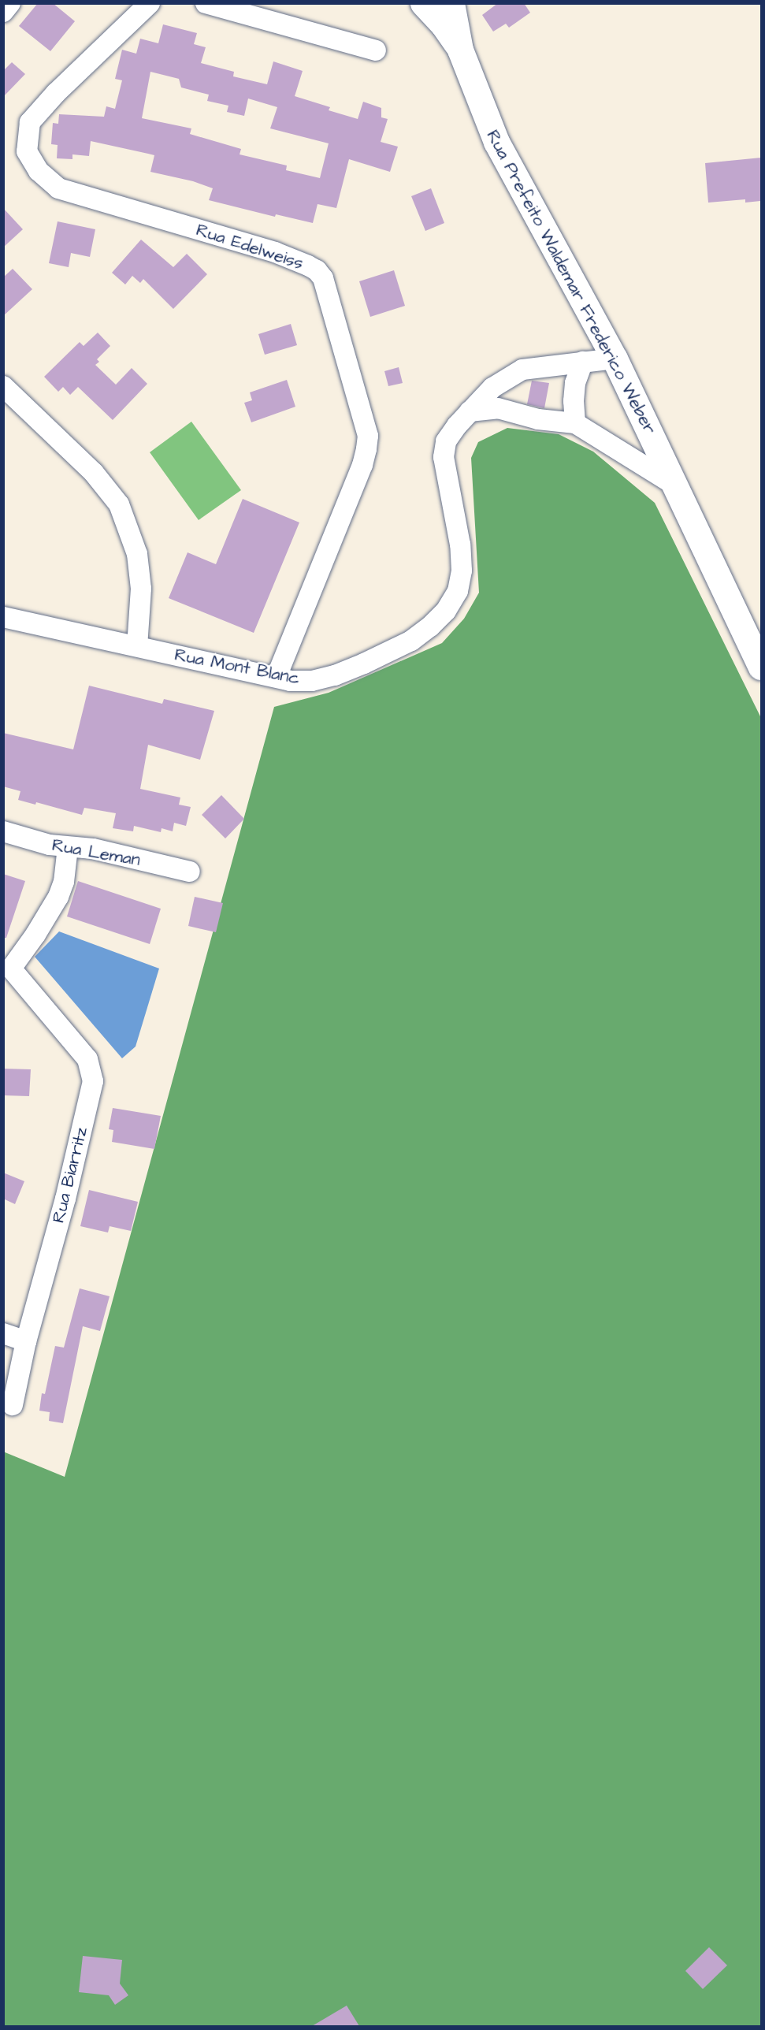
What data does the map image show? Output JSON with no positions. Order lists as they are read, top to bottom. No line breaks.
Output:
{"streets":{"main road":["Rua Prefeito Waldemar Frederico Weber"],"street":["Rua Edelweiss","Rua Mont Blanc","Rua Leman","Rua Biarritz"]},"crossings":[["Rua Edelweiss","Rua Mont Blanc"],["Rua Prefeito Waldemar Frederico Weber","Rua Mont Blanc"]]}
